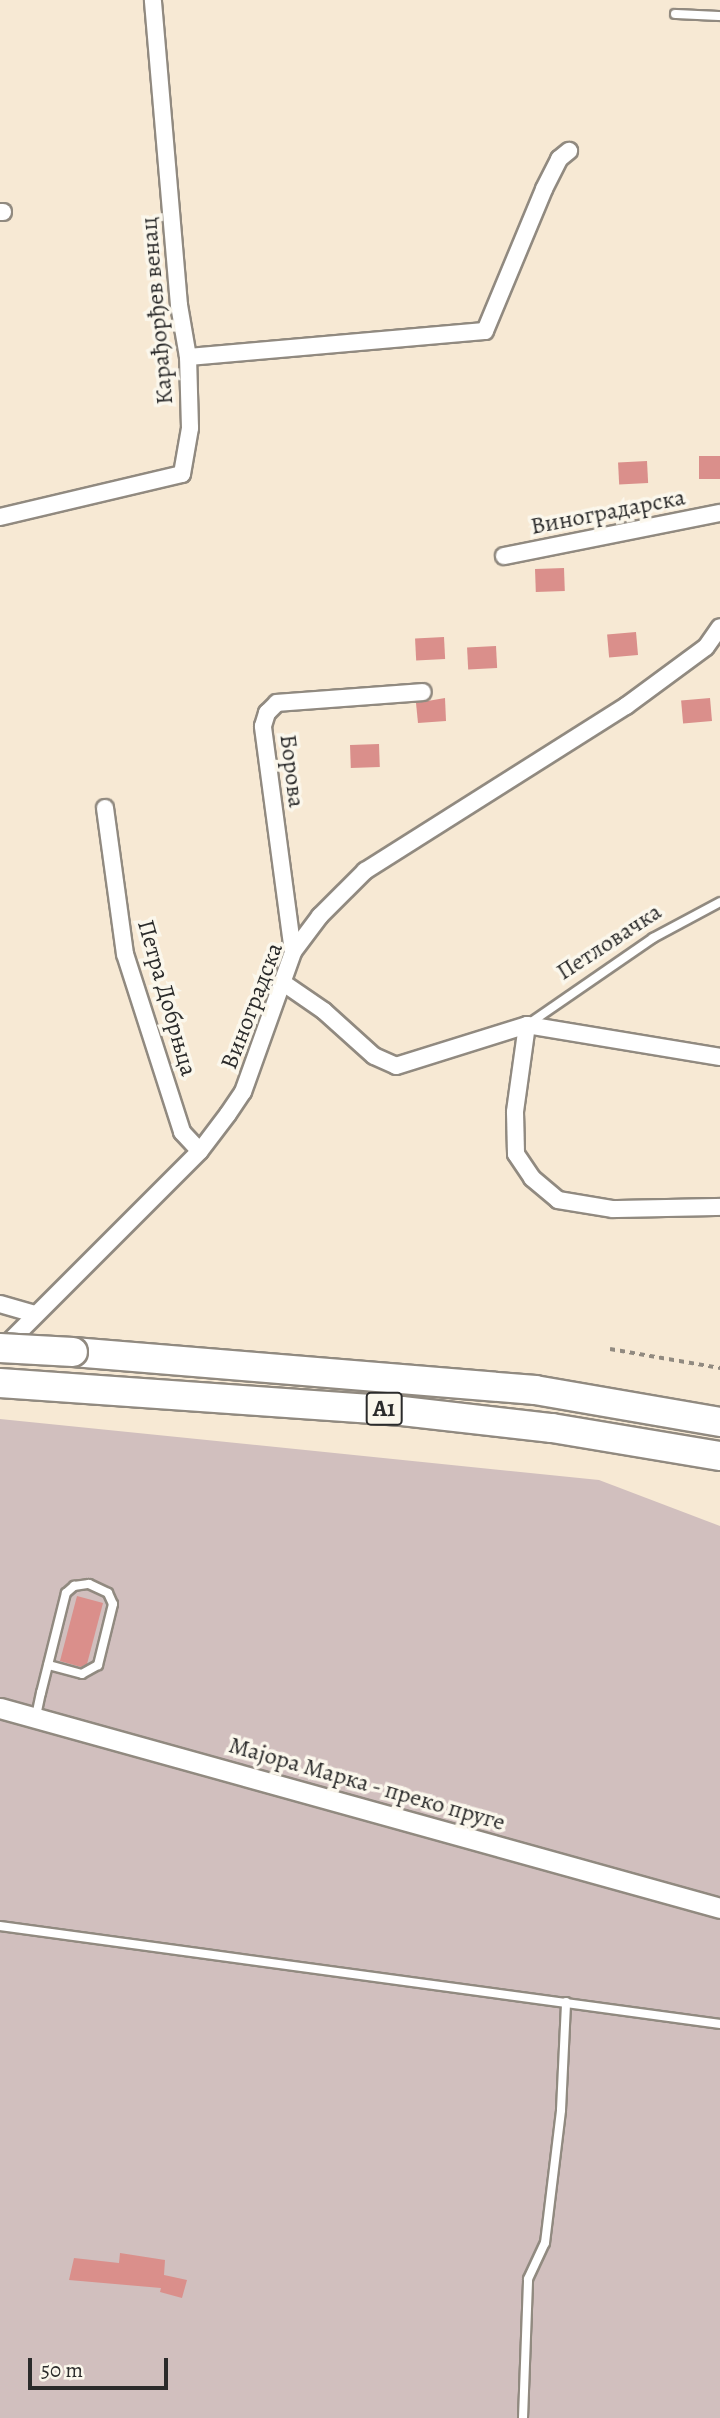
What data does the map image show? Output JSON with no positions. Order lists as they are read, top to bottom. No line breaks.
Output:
{"streets":{"highway":["A1"],"street":["Карађорђев венац","Виноградарска","Борова","Петловачка","Петра Добрњца","Виноградска","Мајора Марка - преко пруге"]},"crossings":[["Борова","Виноградска"],["Петловачка","Виноградска"],["Петра Добрњца","Виноградска"],["Виноградска","A1"]],"scale_bar":"50 m"}
